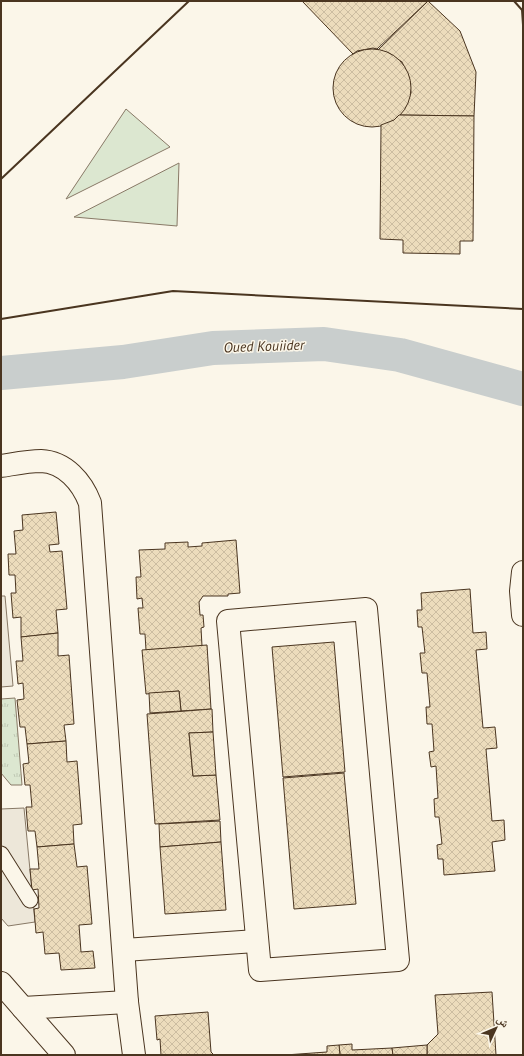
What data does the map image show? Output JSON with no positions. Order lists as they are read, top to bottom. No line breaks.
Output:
{"water":["Oued Kouiider"],"north":"top right"}
